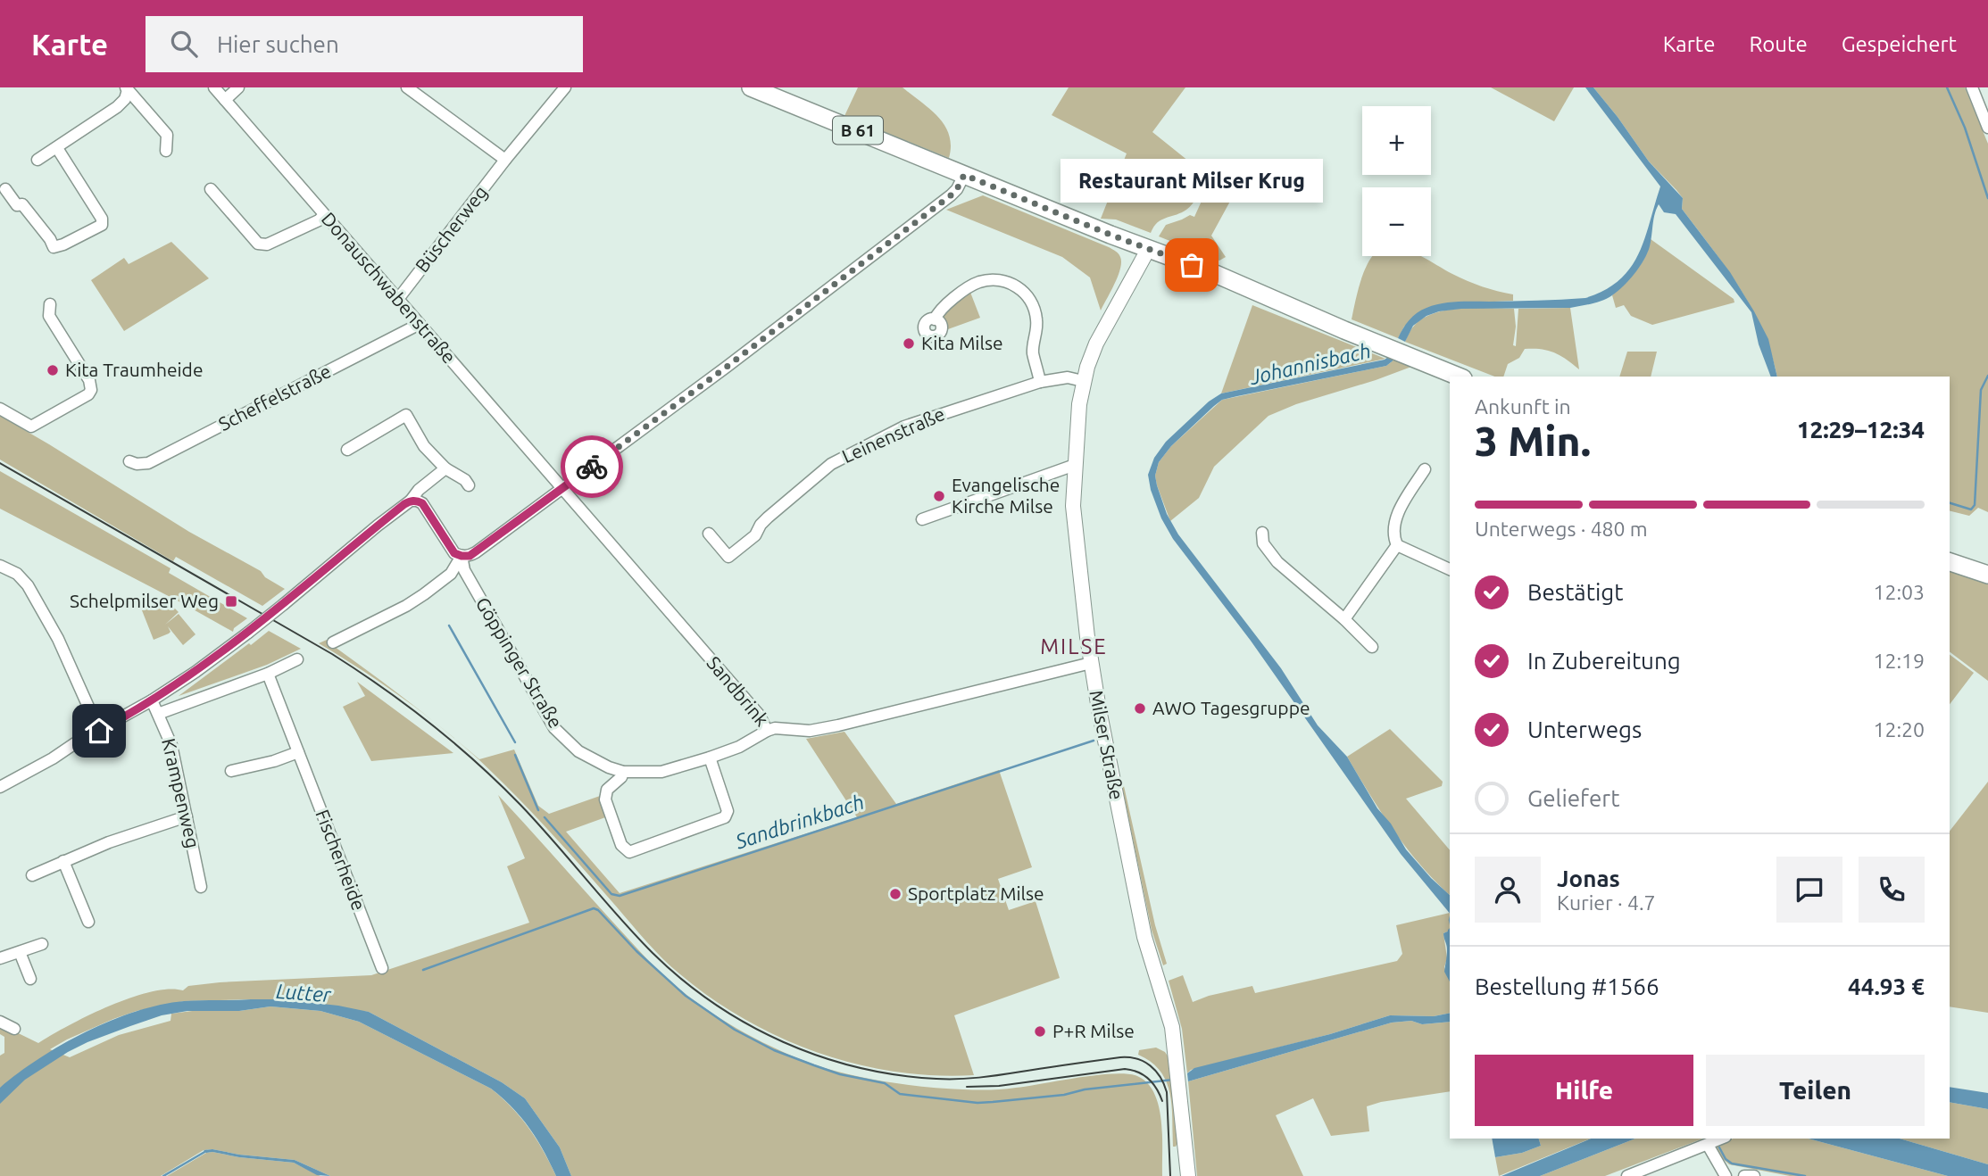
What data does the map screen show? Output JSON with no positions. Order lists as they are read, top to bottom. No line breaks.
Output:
{"streets":{"main road":["B 61","Milser Straße"],"street":["Büscherweg","Donauschwabenstraße","Scheffelstraße","Leinenstraße","Göppinger Straße","Sandbrink","Krampenweg","Fischerheide"]},"crossings":[["B 61","Milser Straße"],["Büscherweg","Donauschwabenstraße"],["Donauschwabenstraße","Scheffelstraße"],["Donauschwabenstraße","Sandbrink"],["Leinenstraße","Milser Straße"],["Göppinger Straße","Sandbrink"],["Sandbrink","Milser Straße"]],"districts":["MILSE"],"water":["Johannisbach","Sandbrinkbach","Lutter"],"places":{"other":["Restaurant Milser Krug","Kita Milse","Kita Traumheide","Evangelische Kirche Milse","AWO Tagesgruppe","Sportplatz Milse","P+R Milse"],"transit":["Schelpmilser Weg"]},"page":{"header":"Karte","search":"Hier suchen","nav":["Karte","Route","Gespeichert"],"map_buttons":["+","−"],"bubble":"Restaurant Milser Krug","heading":["3 Min.","Ankunft in","12:29–12:34"],"panel":["Jonas","Kurier · 4.7","Bestellung #1566","44.93 €"],"bar":"Unterwegs · 480 m","list":[["Bestätigt","12:03"],["In Zubereitung","12:19"],["Unterwegs","12:20"],"Geliefert"],"buttons":["Hilfe","Teilen"]}}
